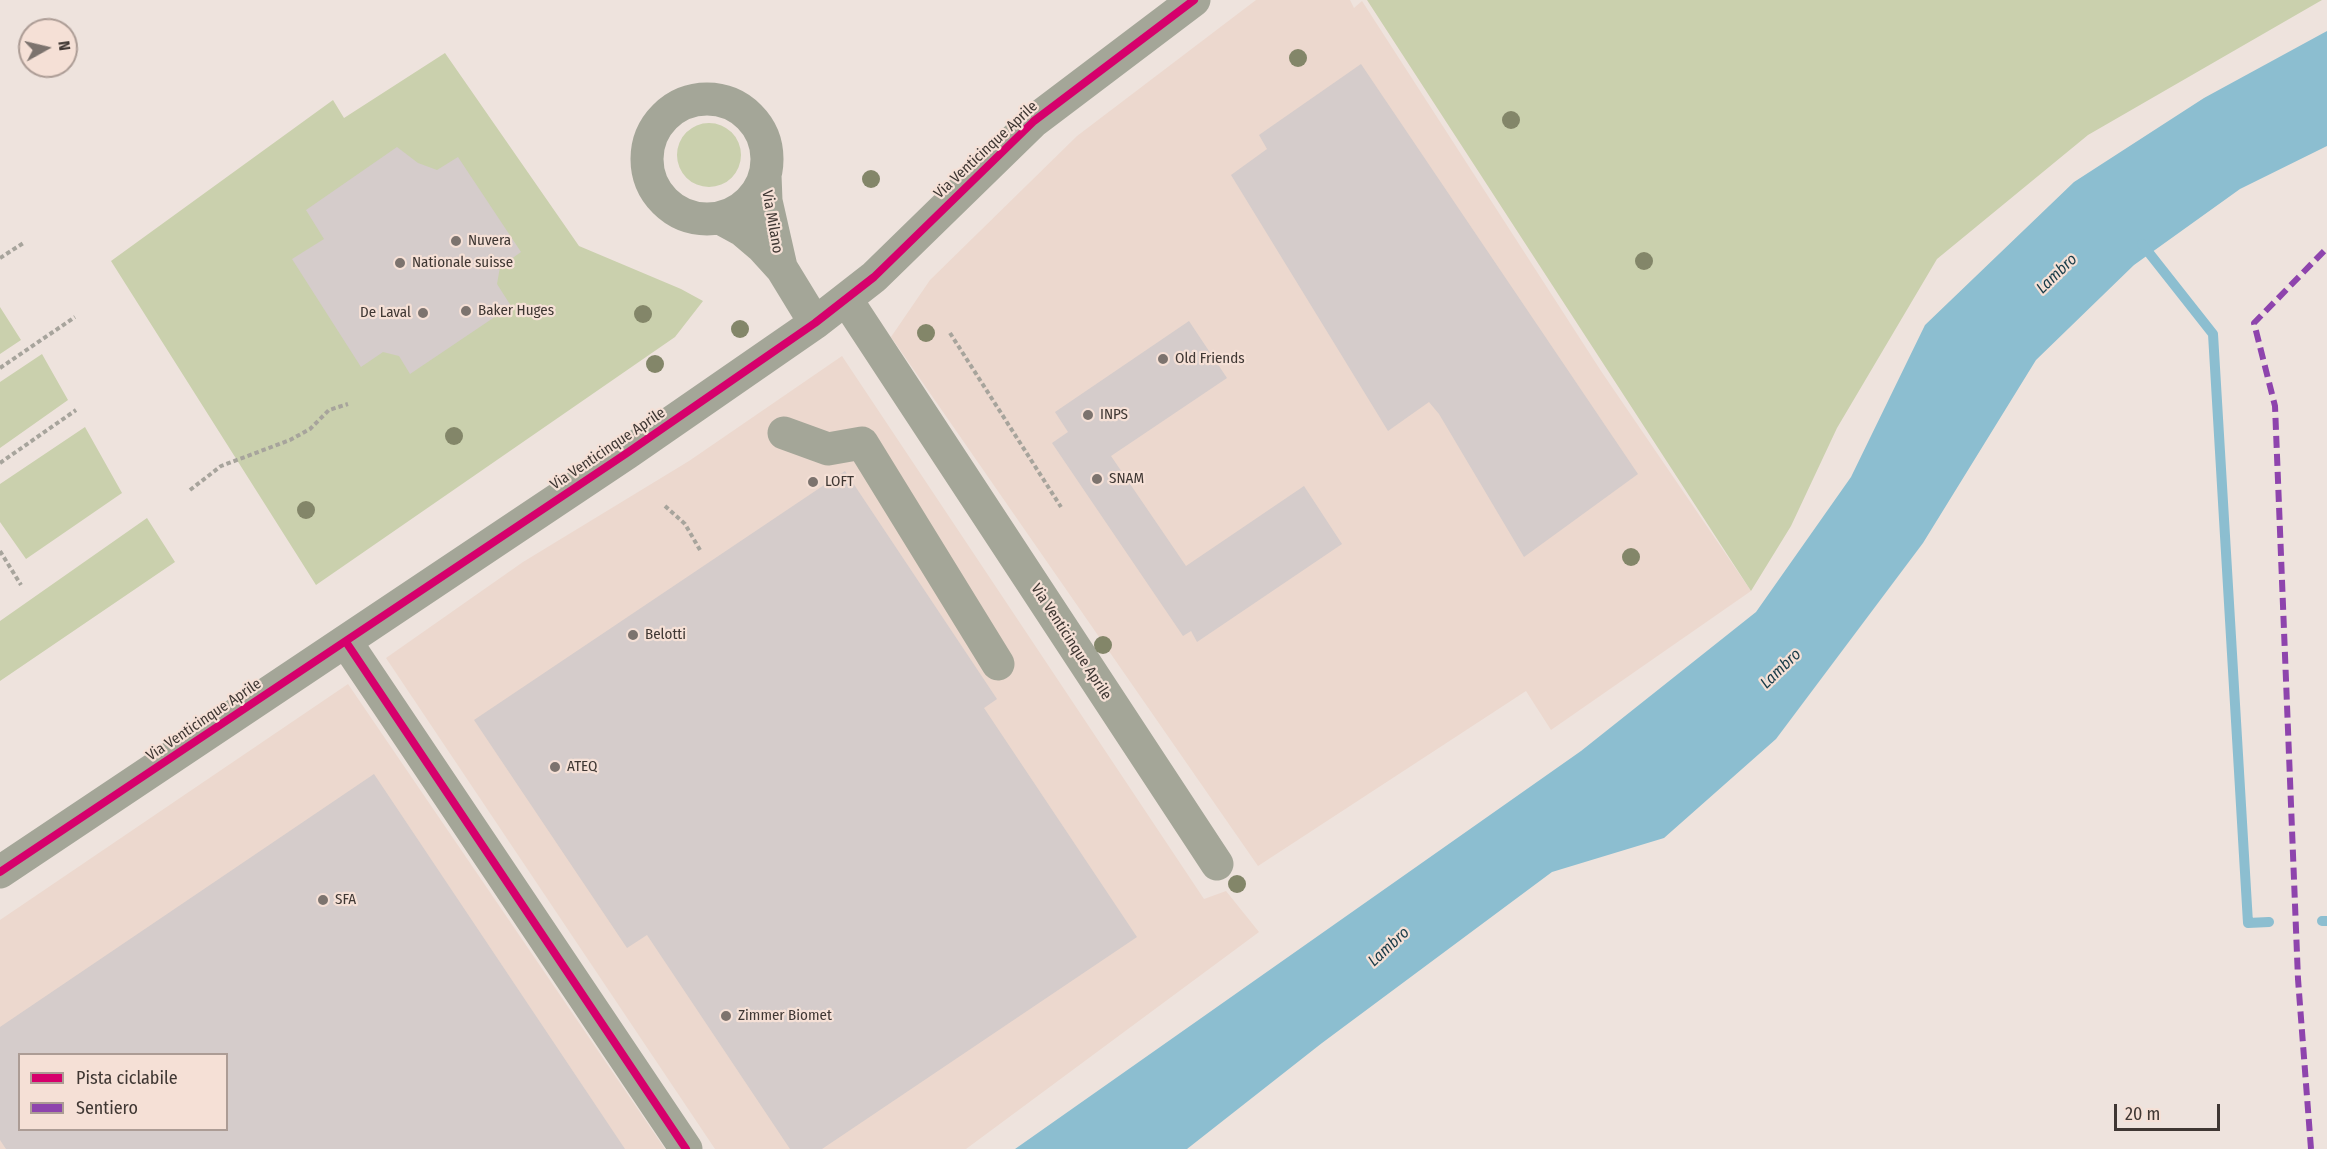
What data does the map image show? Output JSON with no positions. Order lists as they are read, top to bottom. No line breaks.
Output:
{"streets":{"street":["Via Venticinque Aprile","Via Milano"]},"crossings":[["Via Venticinque Aprile","Via Milano"]],"water":["Lambro"],"places":["Nuvera","Nationale suisse","Baker Huges","De Laval","Old Friends","INPS","SNAM","LOFT","Belotti","ATEQ","SFA","Zimmer Biomet"],"legend":["Pista ciclabile","Sentiero"],"scale_bar":"20 m","north":"right"}
